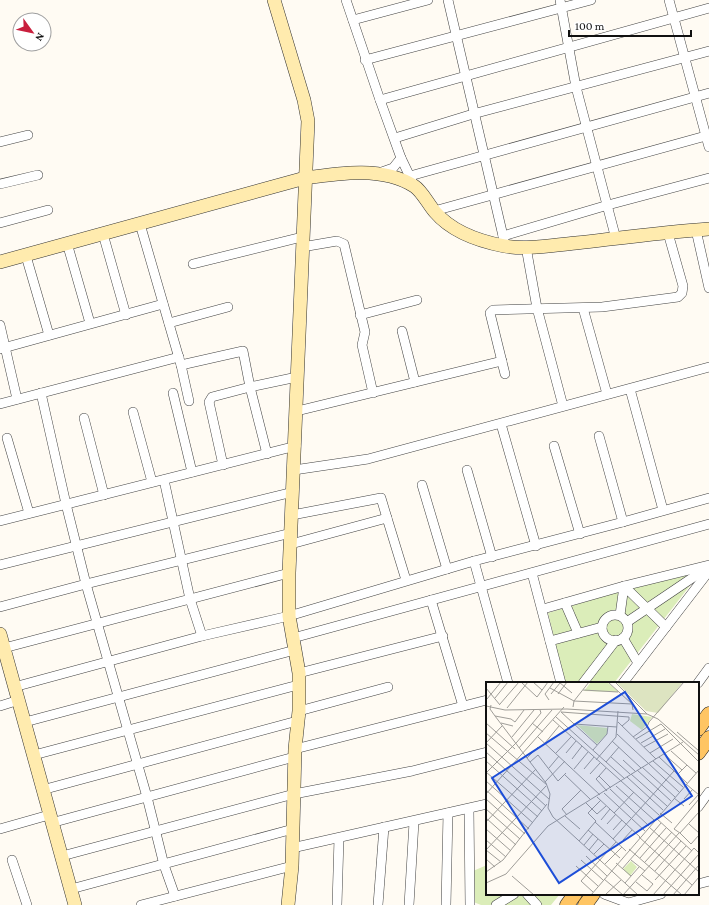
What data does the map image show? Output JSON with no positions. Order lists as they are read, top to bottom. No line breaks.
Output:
{"scale_bar":"100 m","north":"bottom right"}
